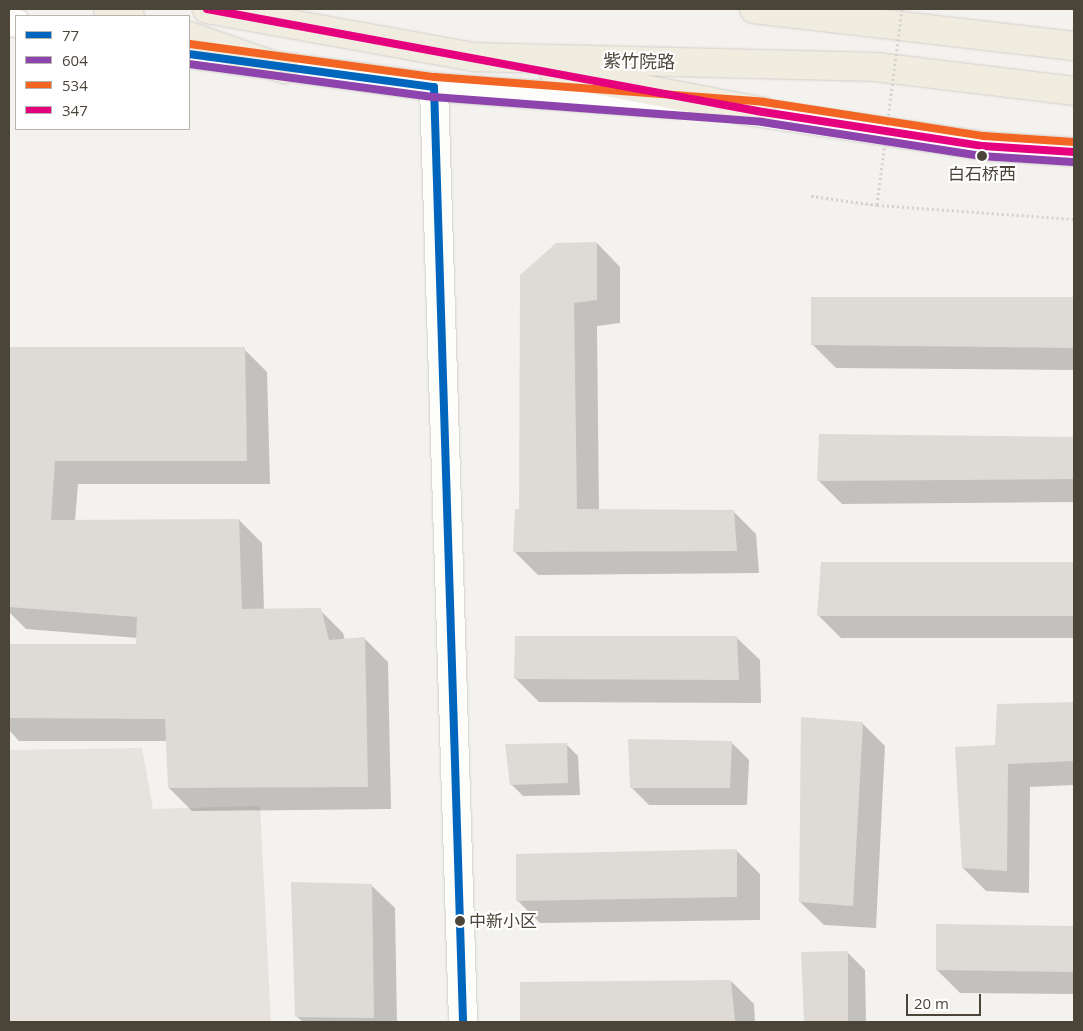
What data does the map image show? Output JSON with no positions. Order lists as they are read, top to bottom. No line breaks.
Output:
{"streets":{"highway":["紫竹院路"]},"places":["白石桥西","中新小区"],"lines":["transit line 347","transit line 534","transit line 77","transit line 604"],"legend":["77","604","534","347"],"scale_bar":"20 m"}
